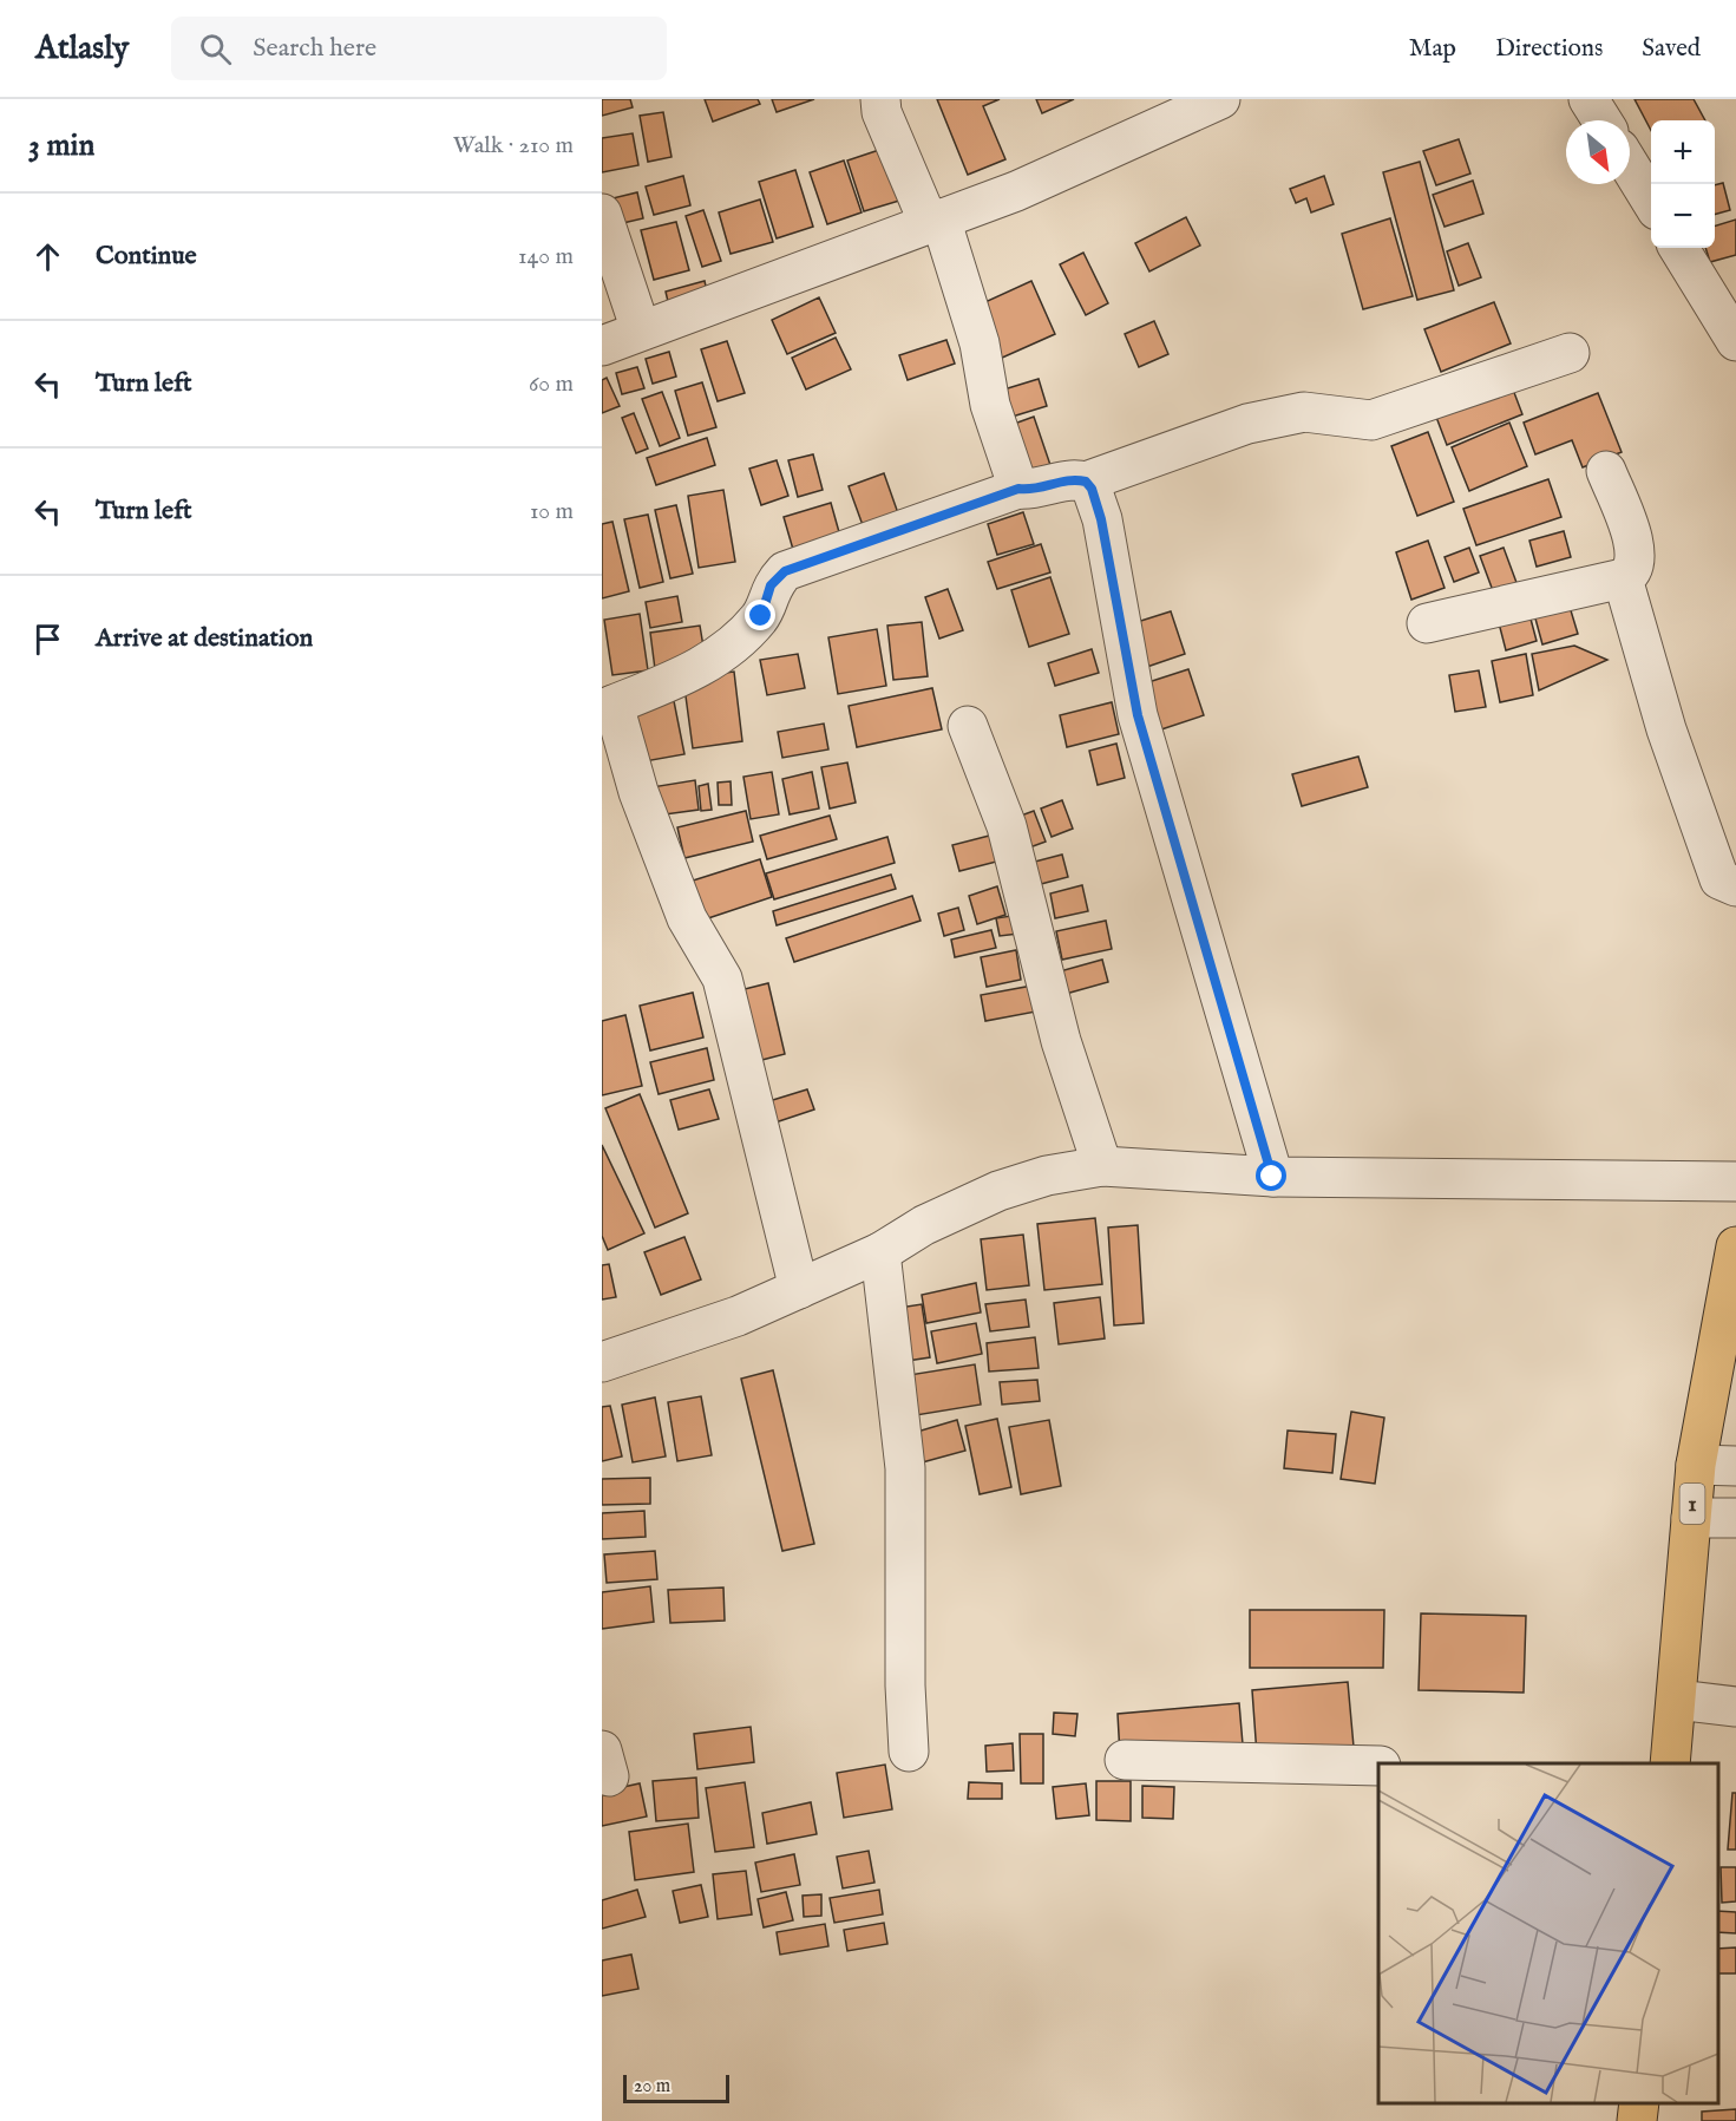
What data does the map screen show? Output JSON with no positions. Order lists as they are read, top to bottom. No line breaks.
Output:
{"streets":{"highway":["1"]},"scale_bar":"20 m","north":"bottom right","page":{"header":"Atlasly","search":"Search here","nav":["Map","Directions","Saved"],"heading":["3 min","Walk · 210 m"],"map_buttons":["+","−"],"list":[["Continue","140 m"],["Turn left","60 m"],["Turn left","10 m"],"Arrive at destination"],"scale":"20 m"}}
